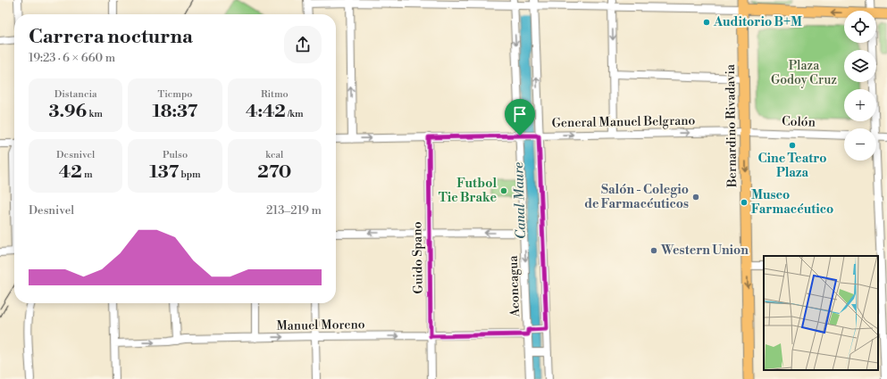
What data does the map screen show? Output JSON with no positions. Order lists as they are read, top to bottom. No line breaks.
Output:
{"streets":{"main road":["Bernardino Rivadavia"],"street":["General Manuel Belgrano","Colón","Guido Spano","Aconcagua","Manuel Moreno"]},"crossings":[["General Manuel Belgrano","Colón"],["General Manuel Belgrano","Bernardino Rivadavia"],["General Manuel Belgrano","Guido Spano"],["General Manuel Belgrano","Aconcagua"],["Colón","Bernardino Rivadavia"],["Guido Spano","Manuel Moreno"],["Aconcagua","Manuel Moreno"]],"one_way":["Bernardino Rivadavia","Manuel Moreno"],"water":["Canal Maure"],"parks":["Plaza Godoy Cruz"],"places":["Auditorio B+M","Cine Teatro Plaza","Futbol Tie Brake","Salón - Colegio de Farmacéuticos","Museo Farmacéutico","Western Union"],"page":{"map_buttons":["+","−"],"heading":["Carrera nocturna","19:23 · 6 × 660 m"],"stats":[["Distancia","3.96 km"],["Tiempo","18:37"],["Ritmo","4:42 /km"],["Desnivel","42 m"],["Pulso","137 bpm"],["kcal","270"]],"chart":["Desnivel","213–219 m"]}}
